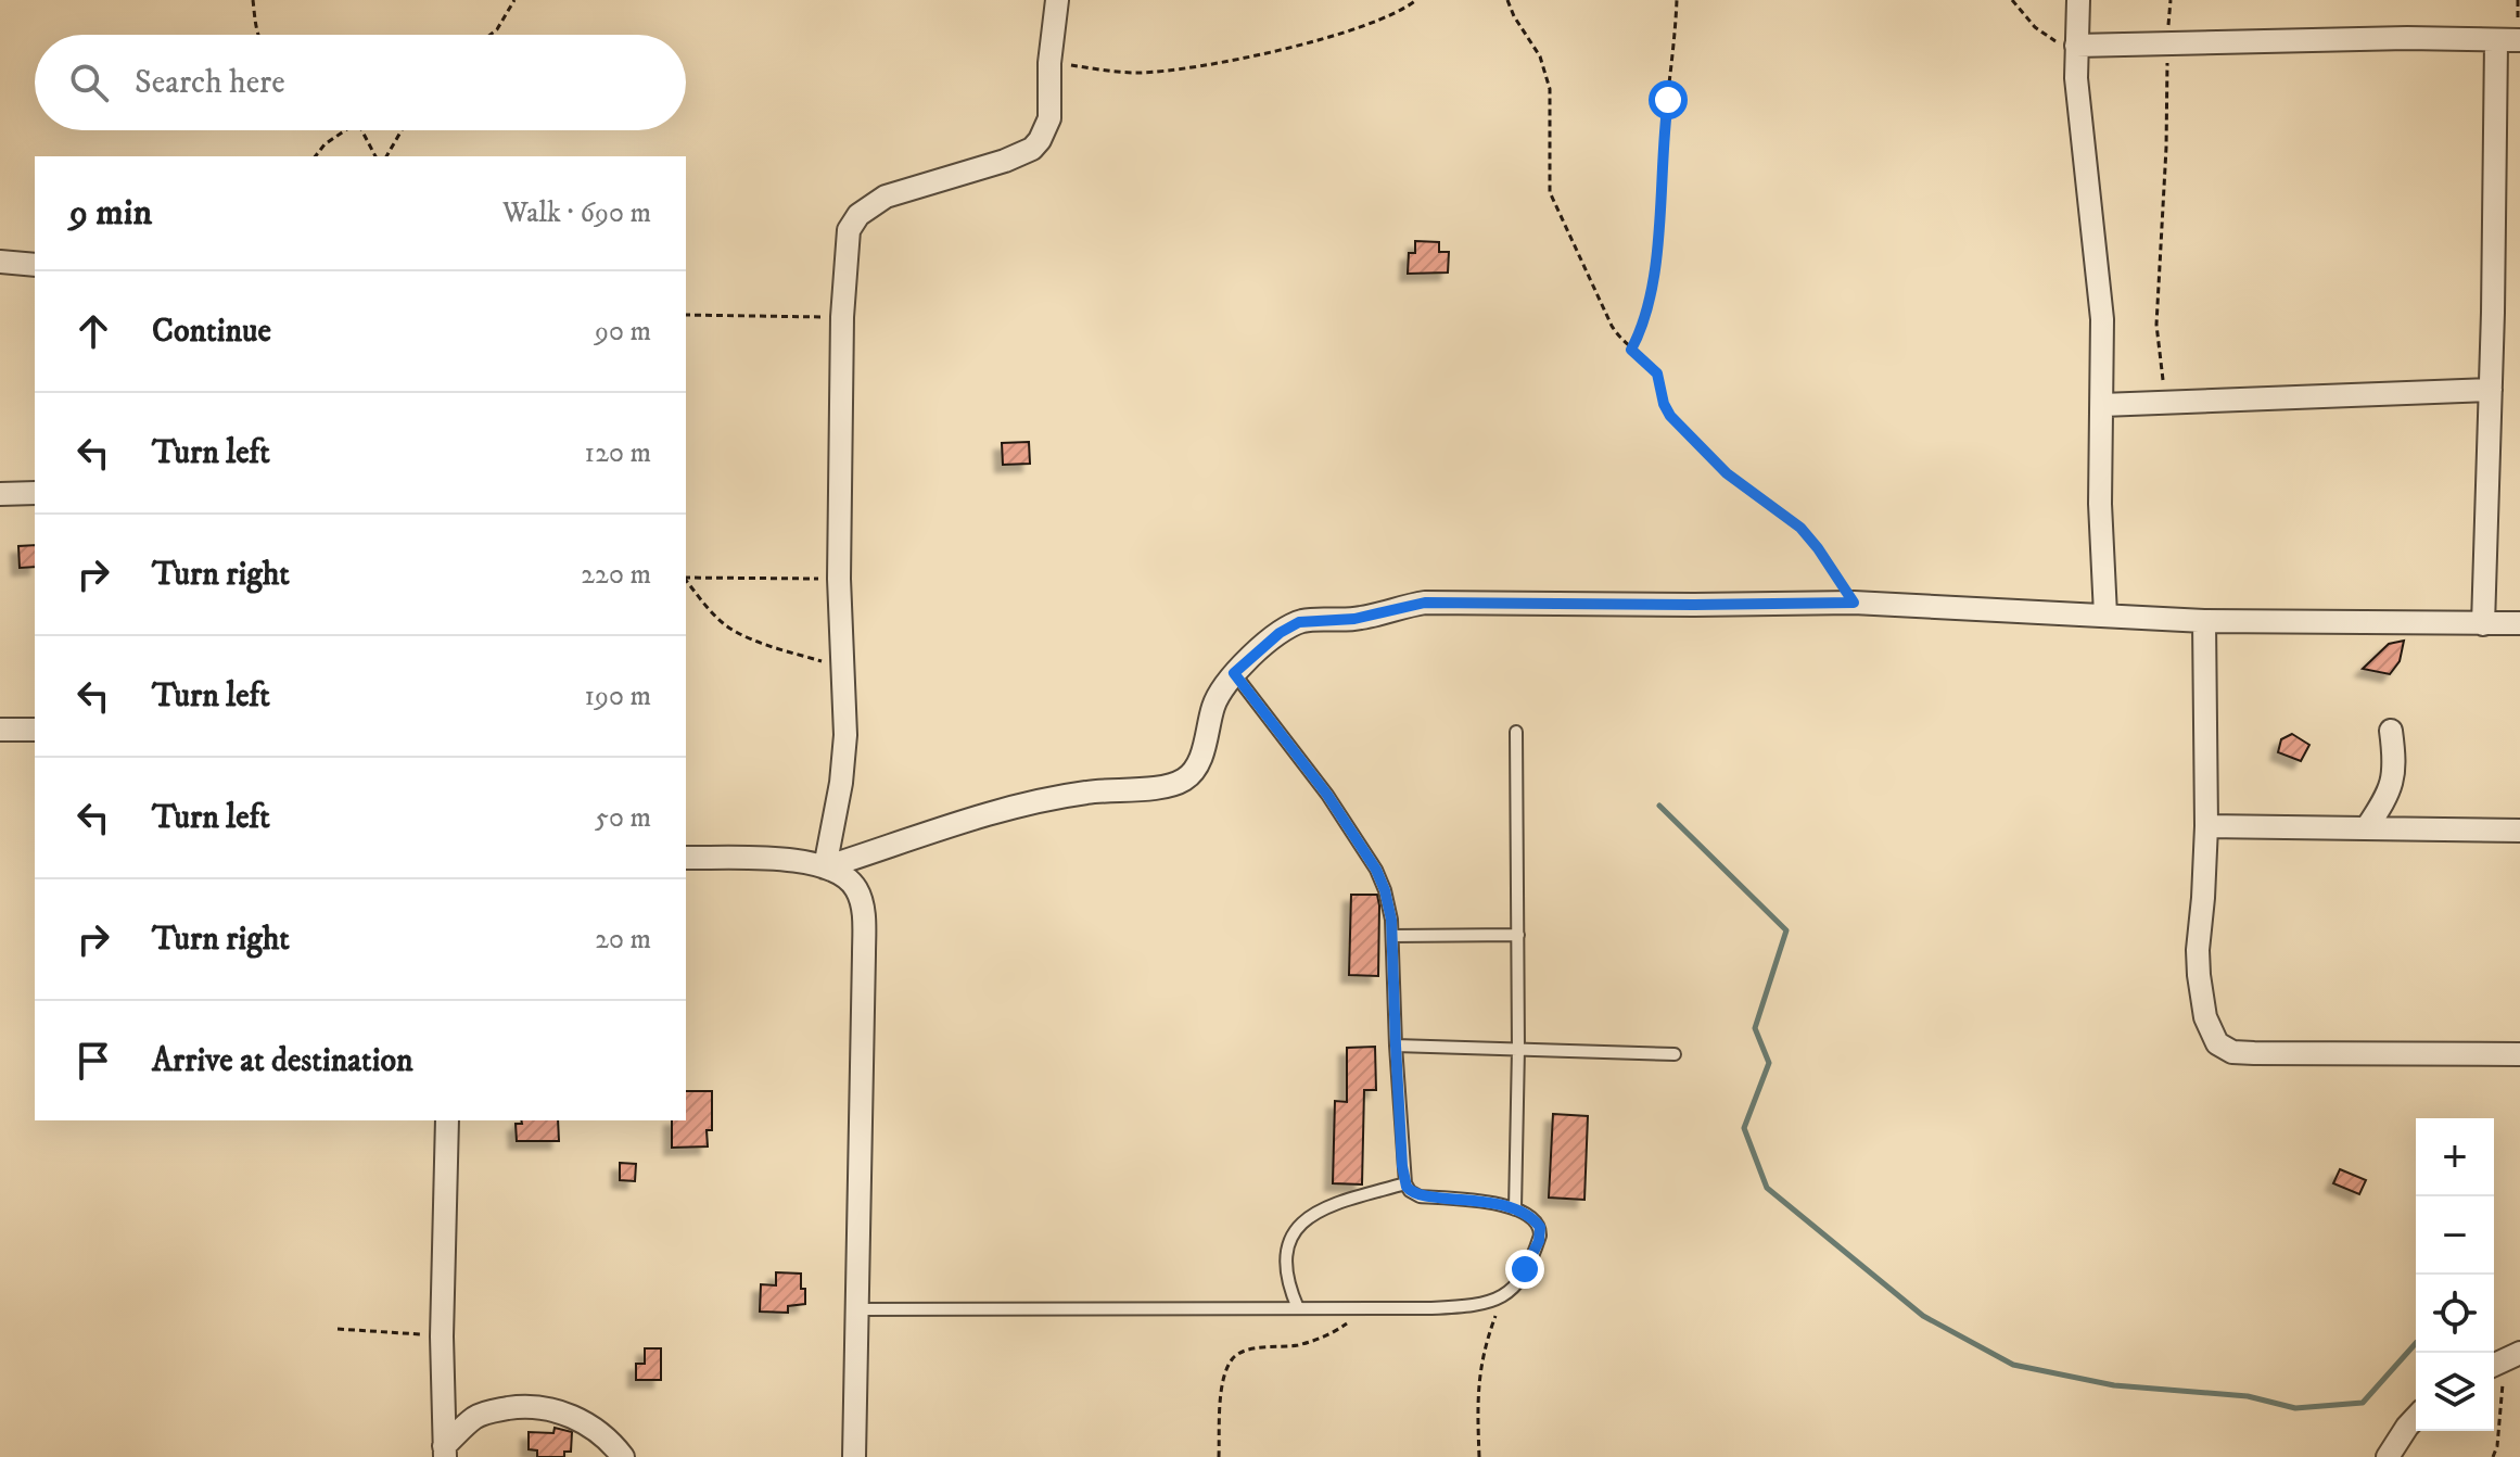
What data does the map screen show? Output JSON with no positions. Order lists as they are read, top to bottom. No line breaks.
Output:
{"page":{"search":"Search here","heading":["9 min","Walk · 690 m"],"list":[["Continue","90 m"],["Turn left","120 m"],["Turn right","220 m"],["Turn left","190 m"],["Turn left","50 m"],["Turn right","20 m"],"Arrive at destination"],"map_buttons":["+","−"]}}
